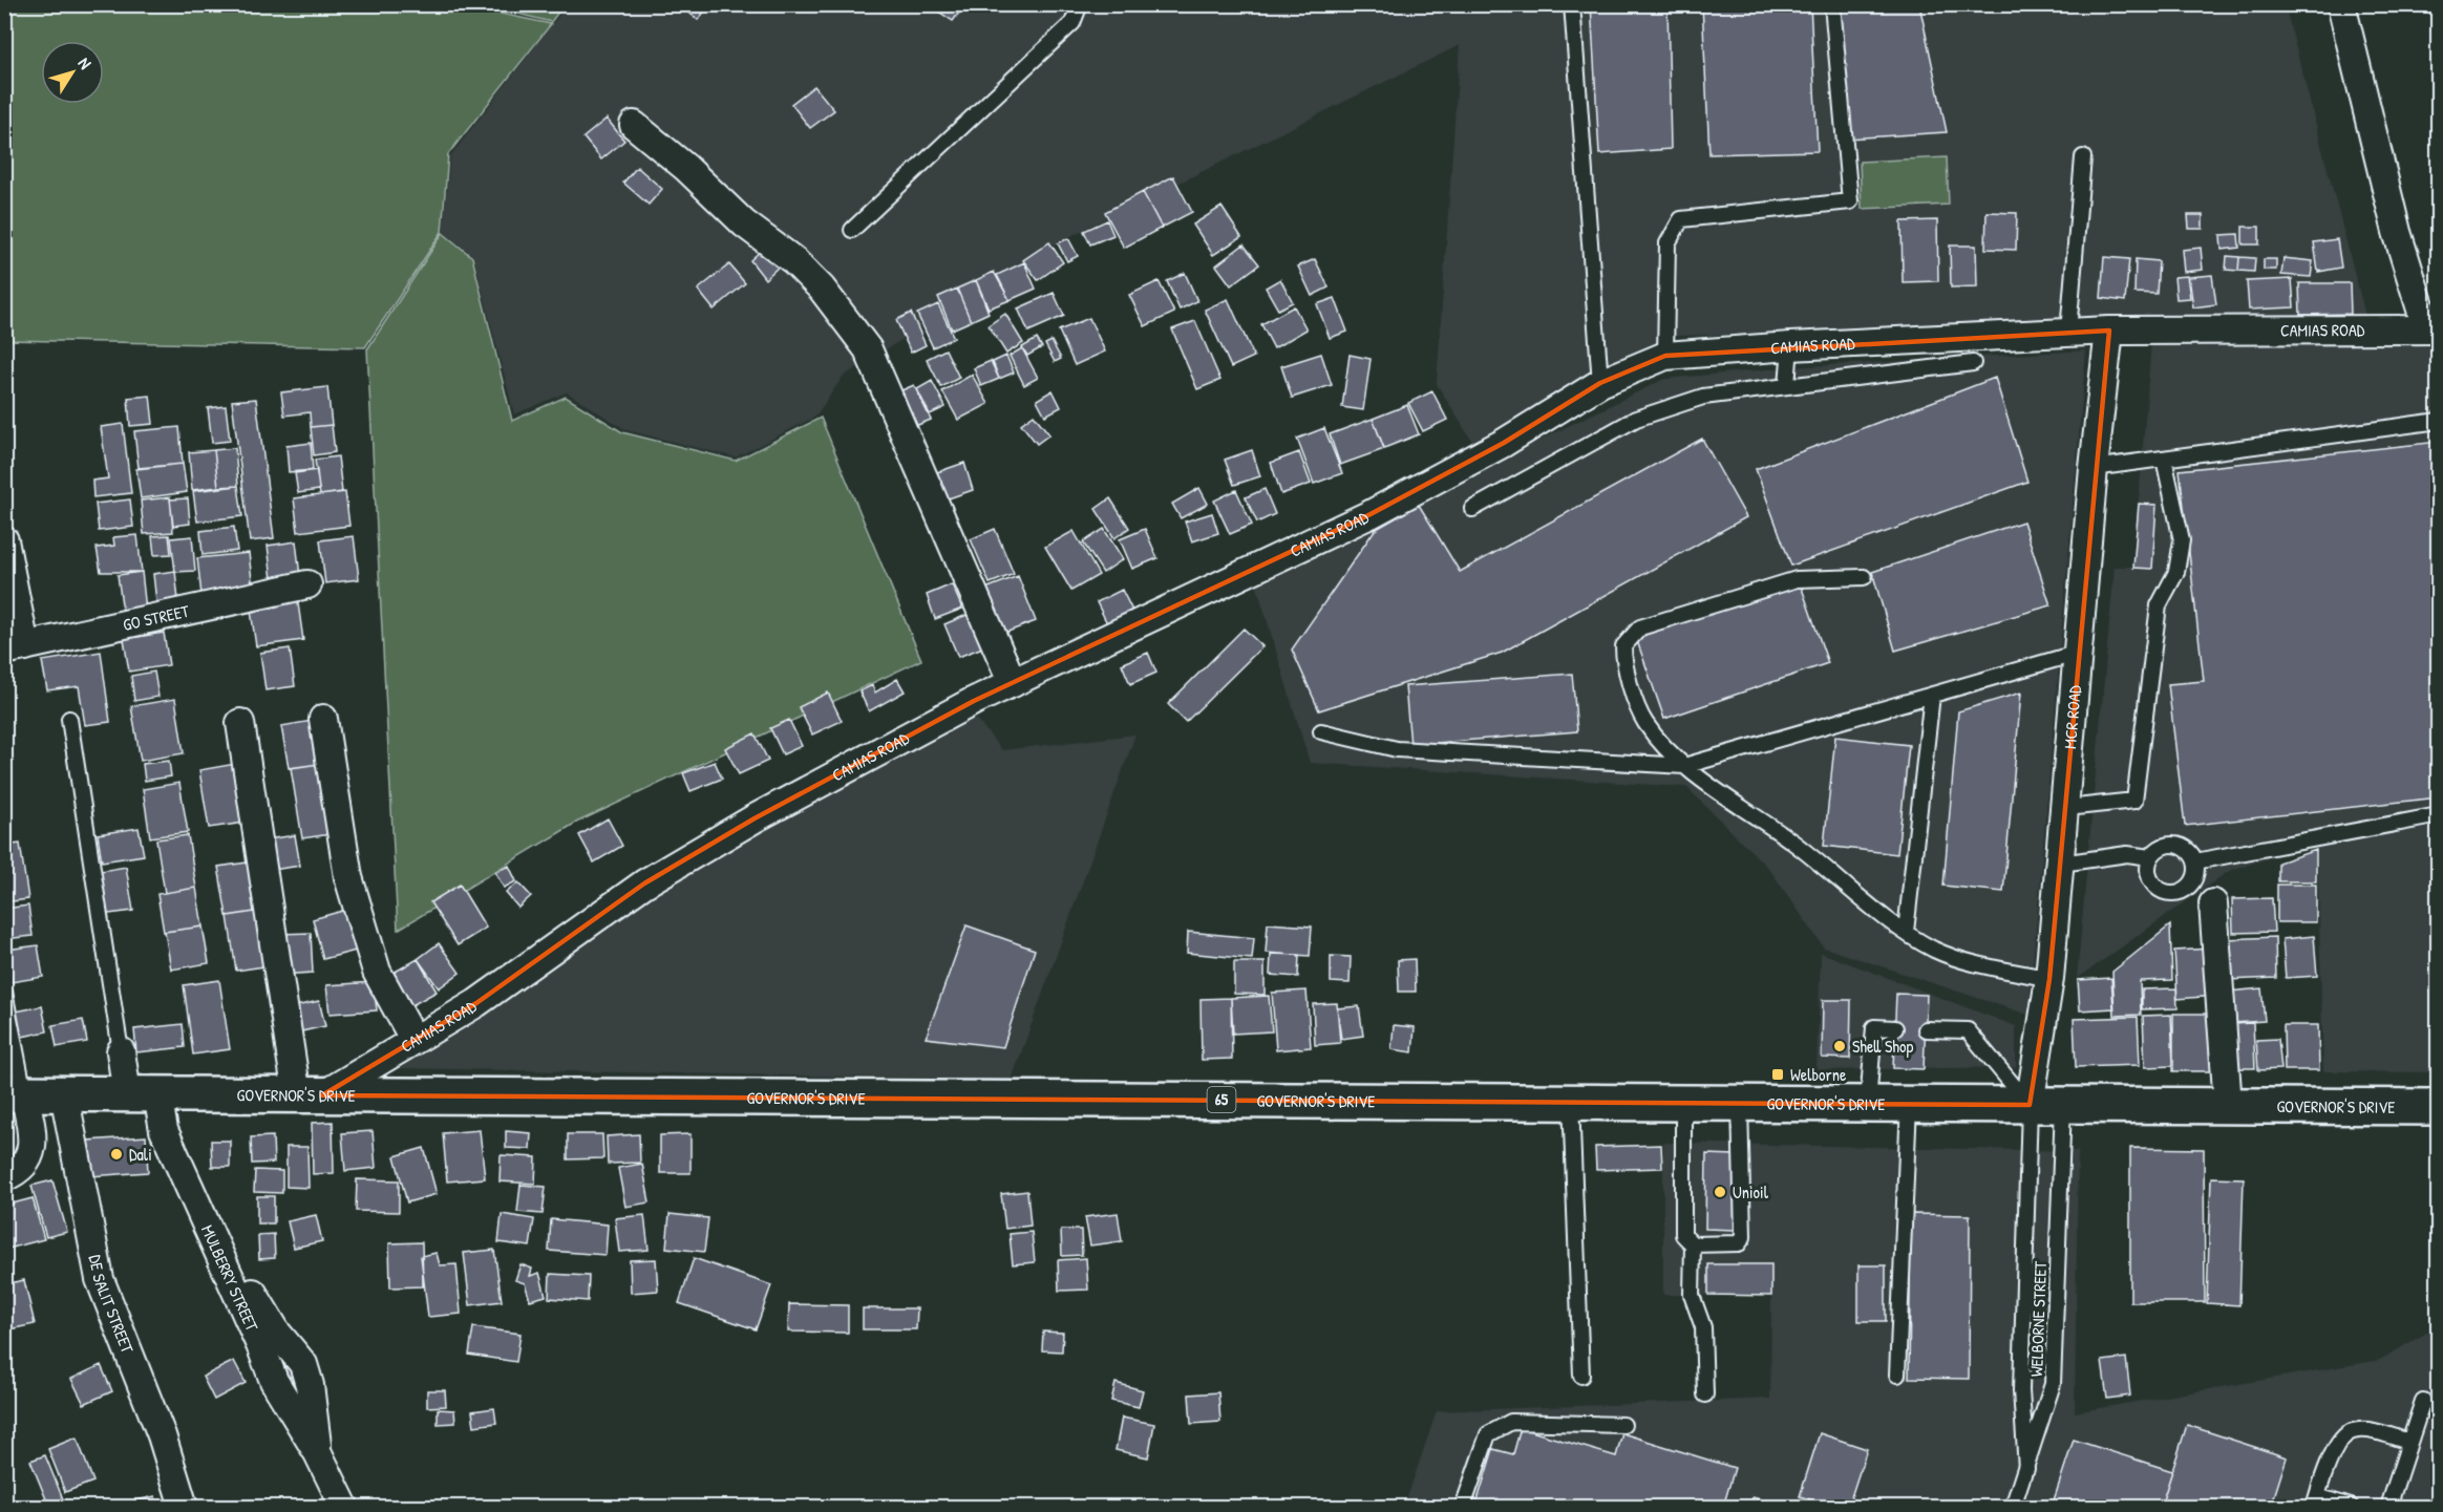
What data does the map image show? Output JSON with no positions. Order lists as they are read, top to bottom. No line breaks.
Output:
{"streets":{"highway":["GOVERNOR'S DRIVE","65"],"street":["CAMIAS ROAD","GO STREET","MCR ROAD","MULBERRY STREET","DE SALIT STREET"],"lane":["WELBORNE STREET"]},"crossings":[["CAMIAS ROAD","MCR ROAD"],["CAMIAS ROAD","GOVERNOR'S DRIVE"],["MCR ROAD","GOVERNOR'S DRIVE"],["MCR ROAD","WELBORNE STREET"],["GOVERNOR'S DRIVE","MULBERRY STREET"],["GOVERNOR'S DRIVE","DE SALIT STREET"],["GOVERNOR'S DRIVE","WELBORNE STREET"]],"places":{"other":["Shell Shop","Dali","Unioil"],"transit":["Welborne"]},"north":"top right"}
